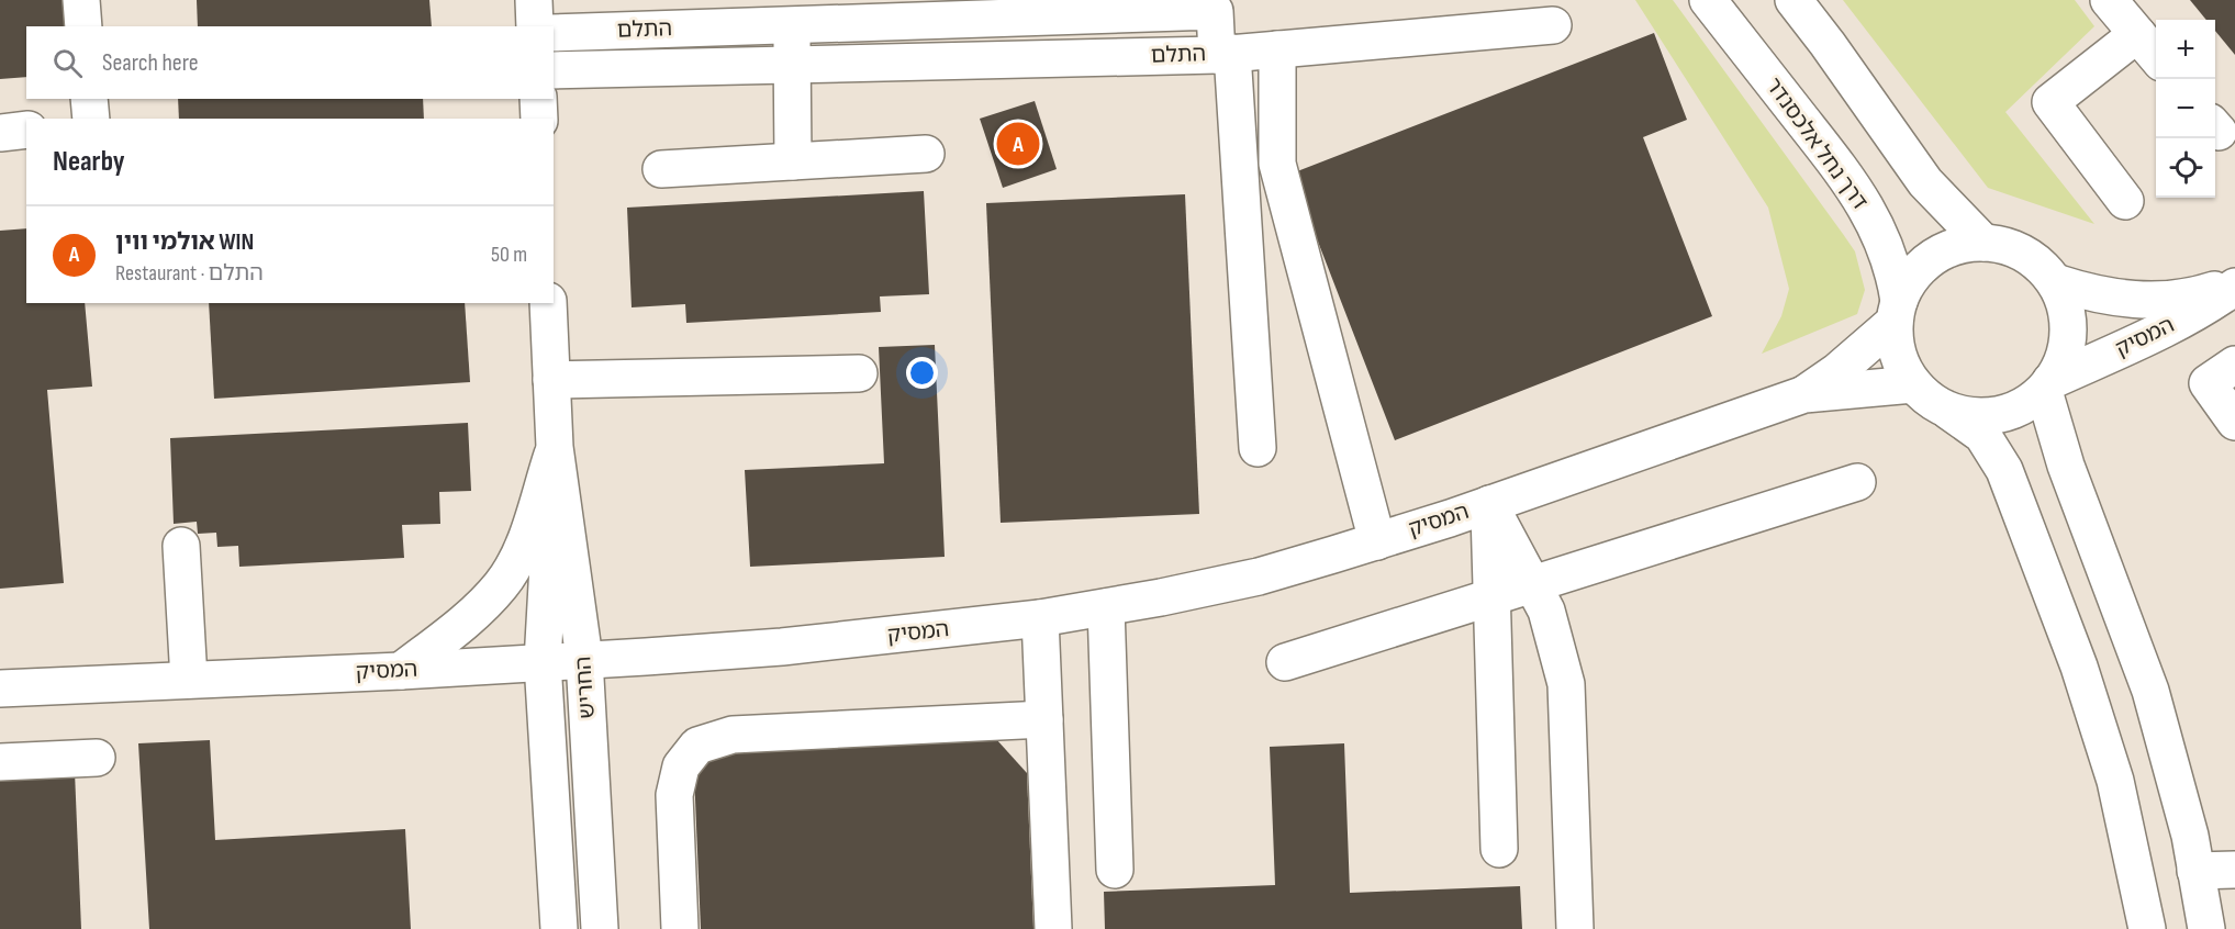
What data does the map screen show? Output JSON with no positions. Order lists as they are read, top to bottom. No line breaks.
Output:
{"streets":{"street":["התלם","דרך נחל אלכסנדר","המסיק","החריש"]},"crossings":[["דרך נחל אלכסנדר","המסיק"],["המסיק","החריש"]],"page":{"map_buttons":["+","−"],"search":"Search here","heading":"Nearby","pins":"A","list":[{"mark":"A","name":"אולמי ווין WIN","note":"Restaurant · התלם","value":"50 m"}]}}
